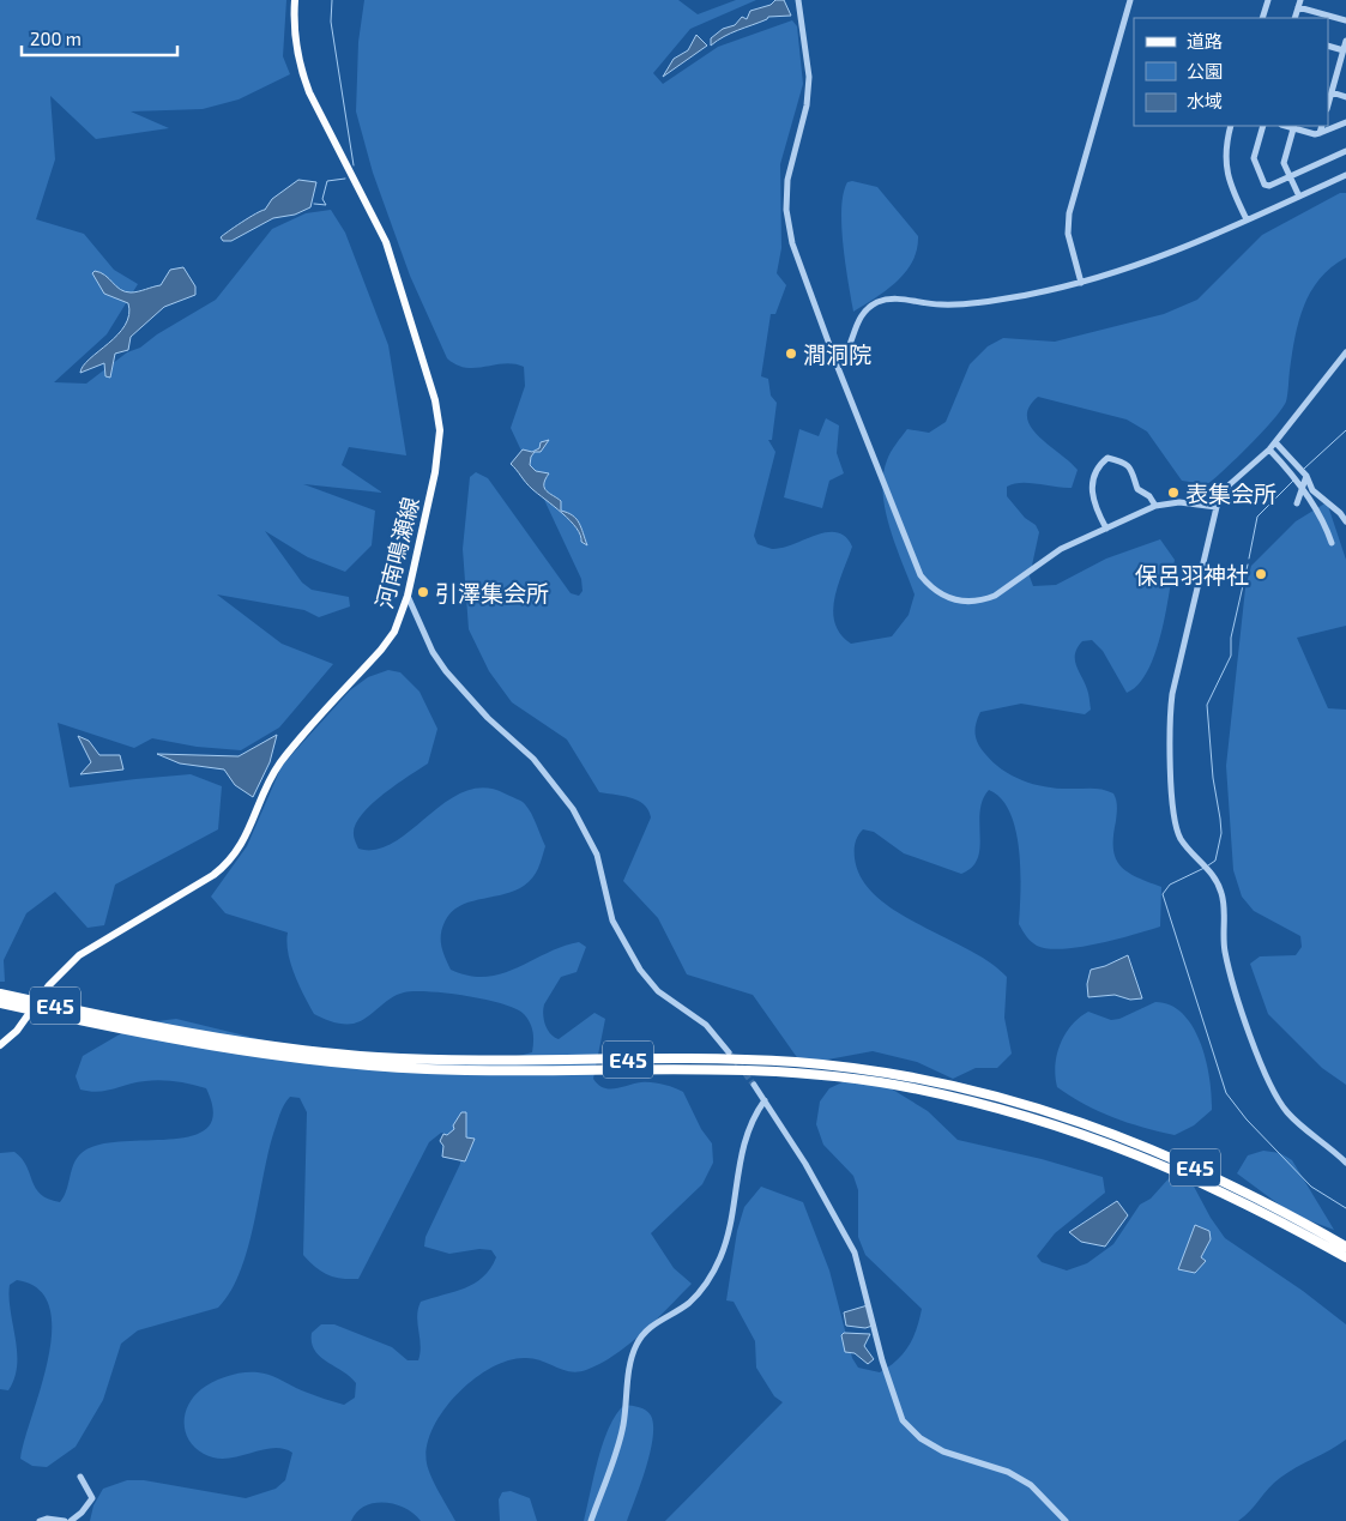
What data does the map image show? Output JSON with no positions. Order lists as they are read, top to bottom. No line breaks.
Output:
{"streets":{"highway":["E45"],"main road":["河南鳴瀬線"]},"places":["澗洞院","表集会所","保呂羽神社","引澤集会所"],"legend":["道路","公園","水域"],"scale_bar":"200 m"}
